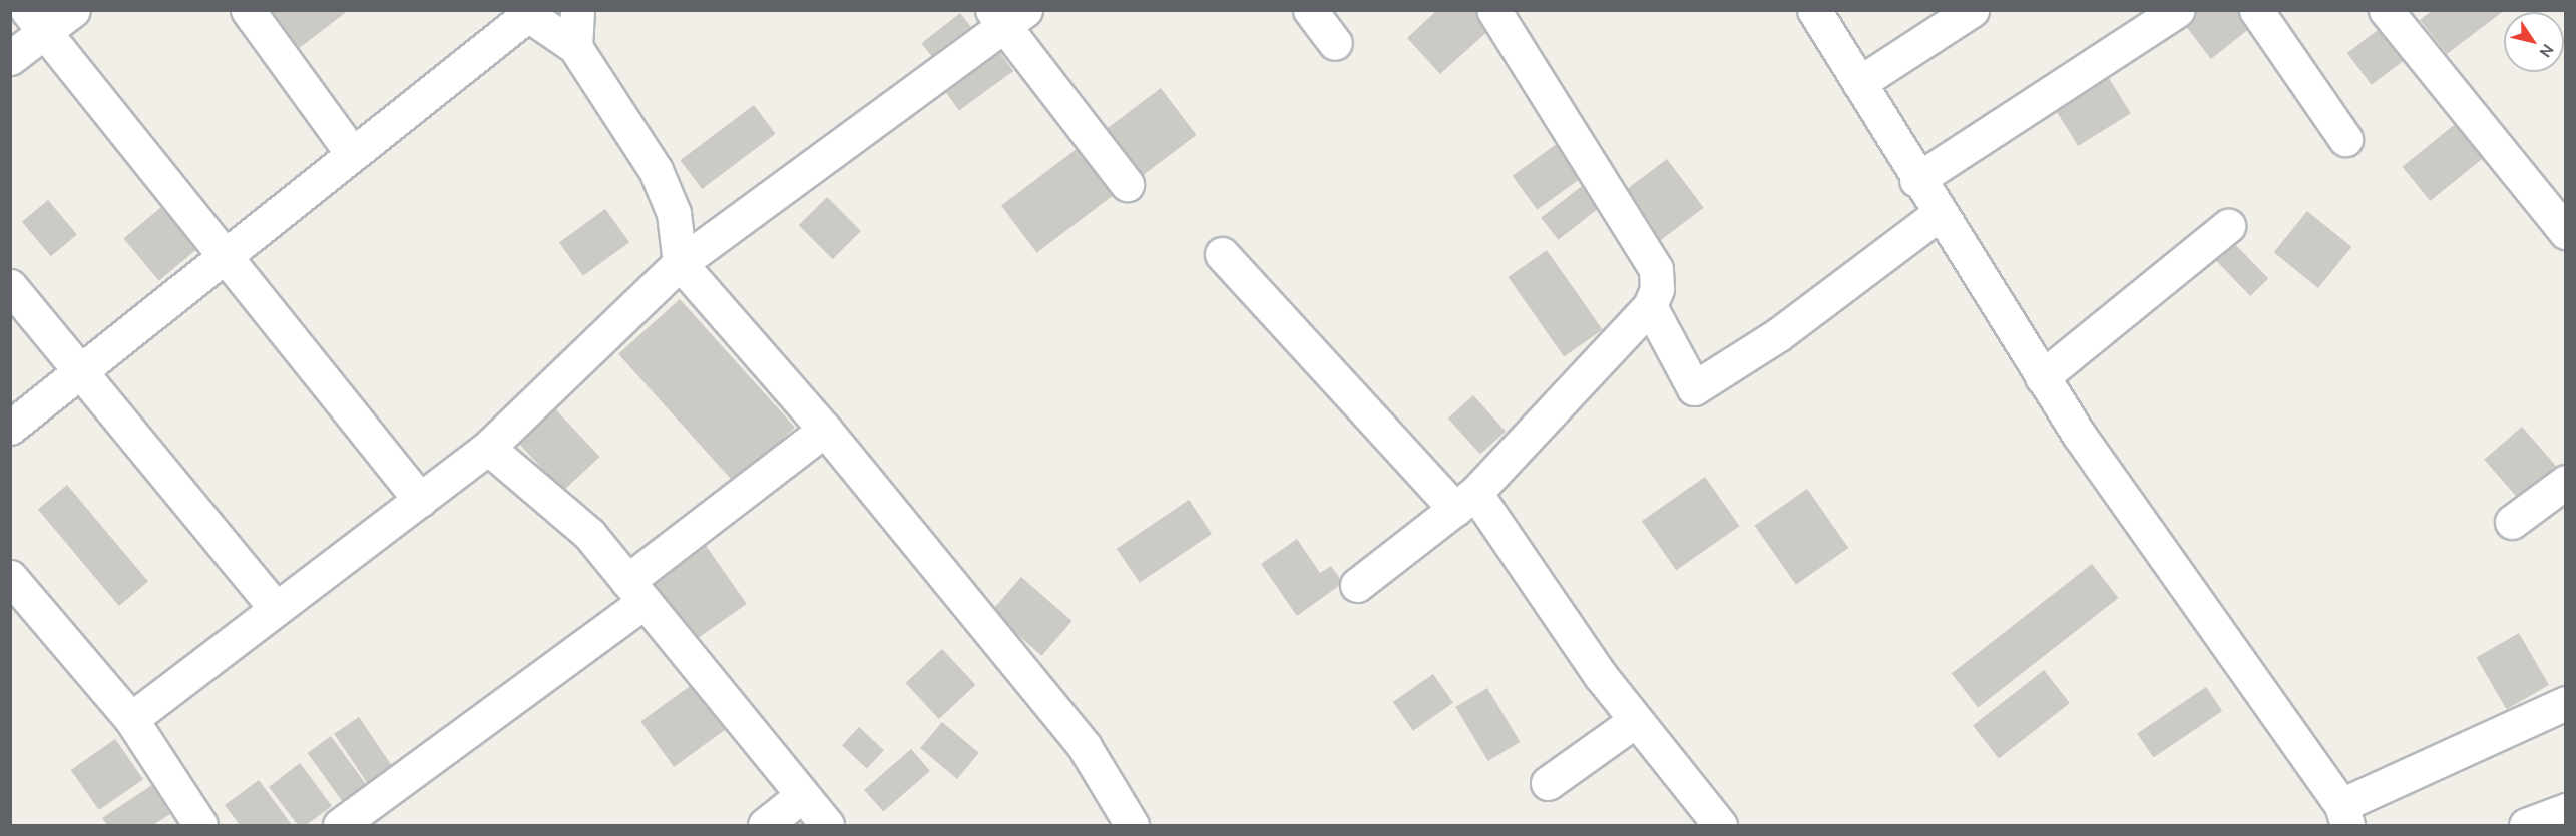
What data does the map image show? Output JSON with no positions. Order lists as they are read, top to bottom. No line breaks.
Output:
{"north":"bottom right"}
